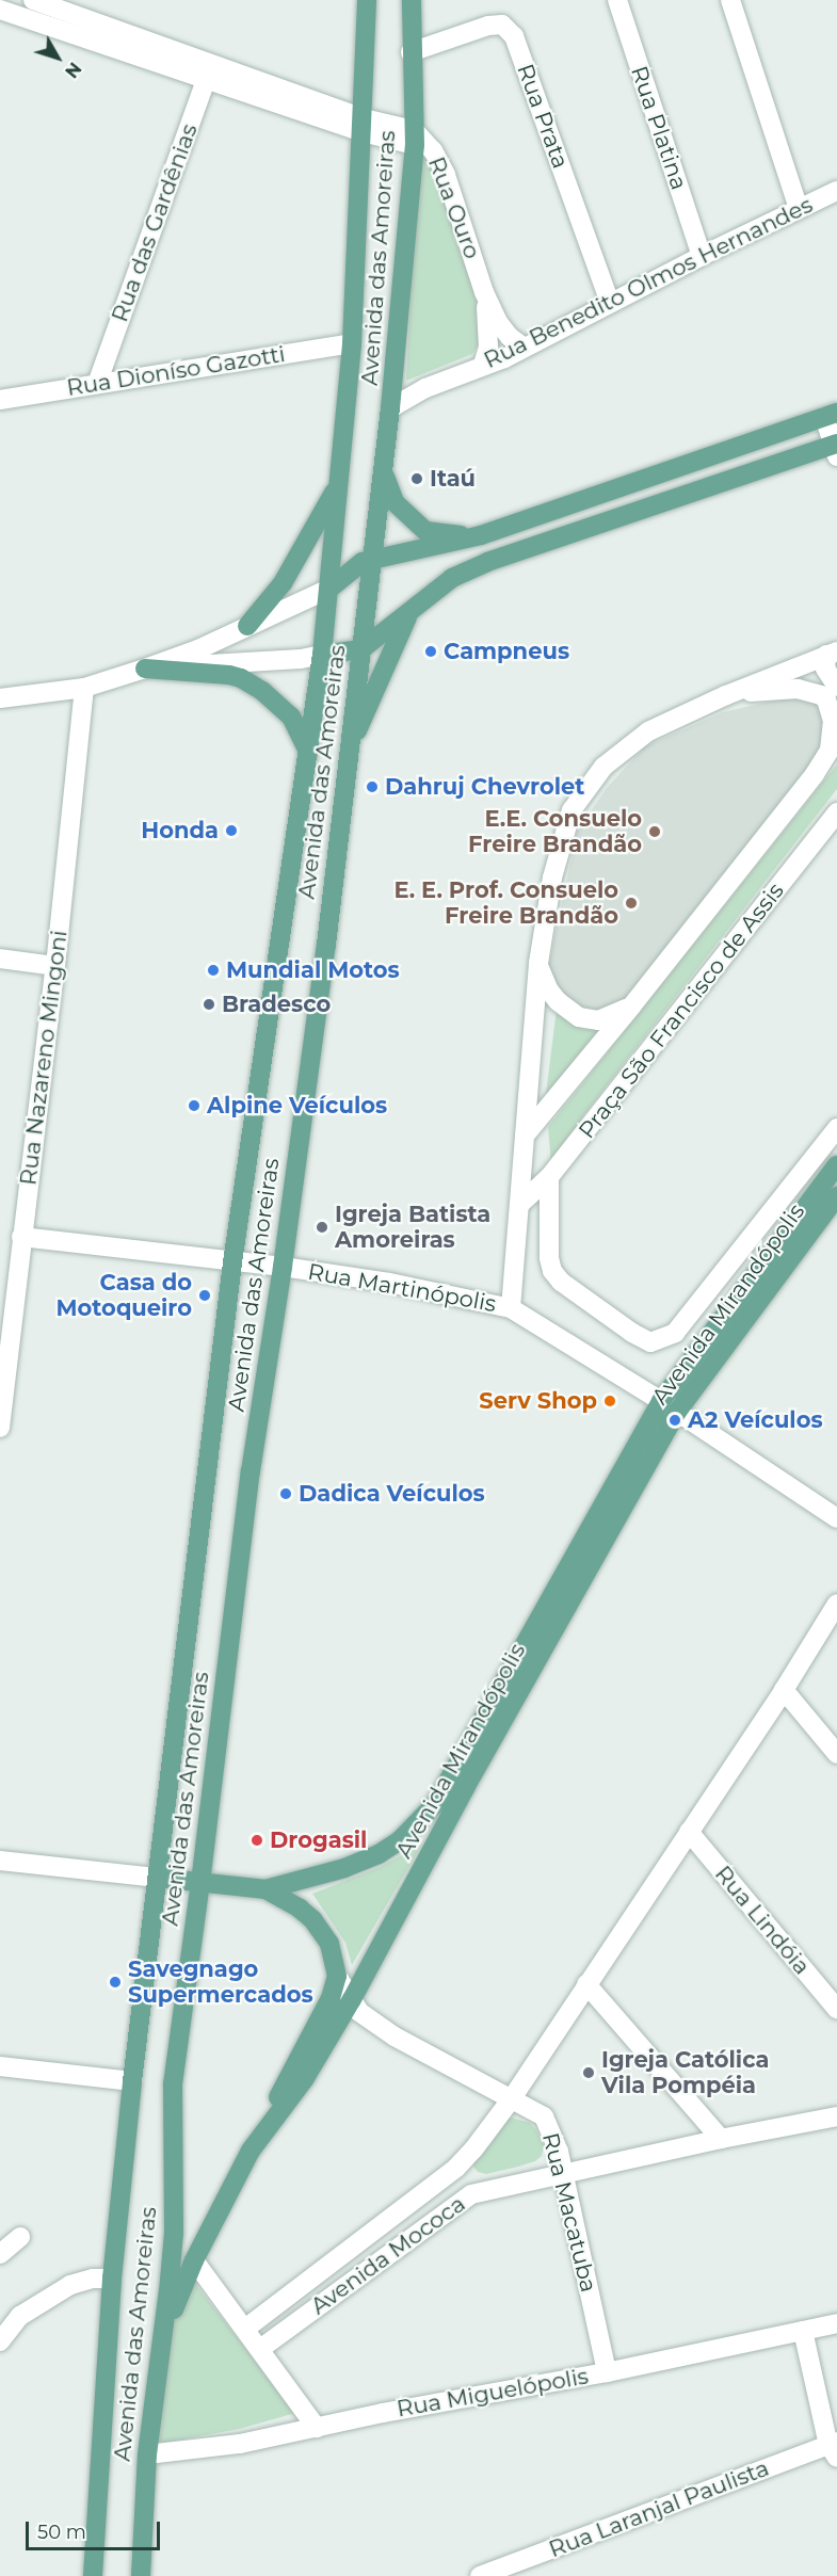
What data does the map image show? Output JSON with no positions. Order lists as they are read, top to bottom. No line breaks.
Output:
{"streets":{"main road":["Avenida das Amoreiras","Avenida Mirandópolis"],"street":["Rua Prata","Rua Platina","Rua Ouro","Rua das Gardênias","Rua Benedito Olmos Hernandes","Rua Dioníso Gazotti","Praça São Francisco de Assis","Rua Nazareno Mingoni","Rua Martinópolis","Rua Lindóia","Rua Macatuba","Avenida Mococa","Rua Miguelópolis","Rua Laranjal Paulista"]},"crossings":[["Rua Prata","Avenida das Amoreiras"],["Rua Prata","Rua Benedito Olmos Hernandes"],["Rua Platina","Rua Benedito Olmos Hernandes"],["Rua Ouro","Avenida das Amoreiras"],["Rua Ouro","Rua Benedito Olmos Hernandes"],["Rua das Gardênias","Rua Dioníso Gazotti"],["Avenida das Amoreiras","Rua Benedito Olmos Hernandes"],["Avenida das Amoreiras","Rua Dioníso Gazotti"],["Avenida das Amoreiras","Rua Martinópolis"],["Avenida das Amoreiras","Avenida Mirandópolis"],["Avenida das Amoreiras","Rua Miguelópolis"],["Praça São Francisco de Assis","Avenida Mirandópolis"],["Rua Nazareno Mingoni","Rua Martinópolis"],["Rua Martinópolis","Avenida Mirandópolis"],["Avenida Mirandópolis","Rua Macatuba"],["Rua Lindóia","Avenida Mococa"],["Rua Macatuba","Avenida Mococa"],["Rua Macatuba","Rua Miguelópolis"]],"places":["Itaú","Campneus","Dahruj Chevrolet","Honda","E.E. Consuelo Freire Brandão","E. E. Prof. Consuelo Freire Brandão","Mundial Motos","Bradesco","Alpine Veículos","Igreja Batista Amoreiras","Casa do Motoqueiro","Serv Shop","A2 Veículos","Dadica Veículos","Drogasil","Savegnago Supermercados","Igreja Católica Vila Pompéia"],"scale_bar":"50 m","north":"bottom right"}
